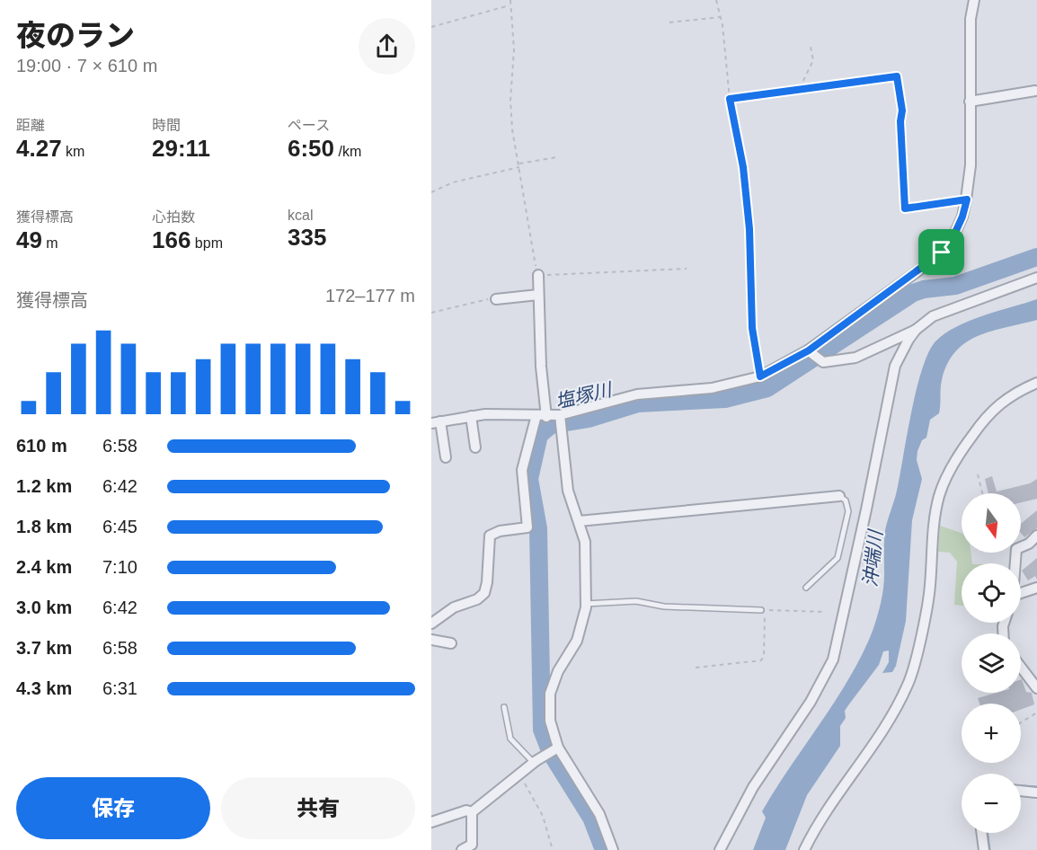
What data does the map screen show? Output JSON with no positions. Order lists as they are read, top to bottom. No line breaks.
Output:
{"water":["塩塚川","沖端川"],"north":"bottom","page":{"heading":["夜のラン","19:00 · 7 × 610 m"],"stats":[["距離","4.27 km"],["時間","29:11"],["ペース","6:50 /km"],["獲得標高","49 m"],["心拍数","166 bpm"],["kcal","335"]],"chart":["獲得標高","172–177 m"],"list":[{"name":"610 m","note":"6:58"},{"name":"1.2 km","note":"6:42"},{"name":"1.8 km","note":"6:45"},{"name":"2.4 km","note":"7:10"},{"name":"3.0 km","note":"6:42"},{"name":"3.7 km","note":"6:58"},{"name":"4.3 km","note":"6:31"}],"map_buttons":["+","−"],"buttons":["保存","共有"]}}
